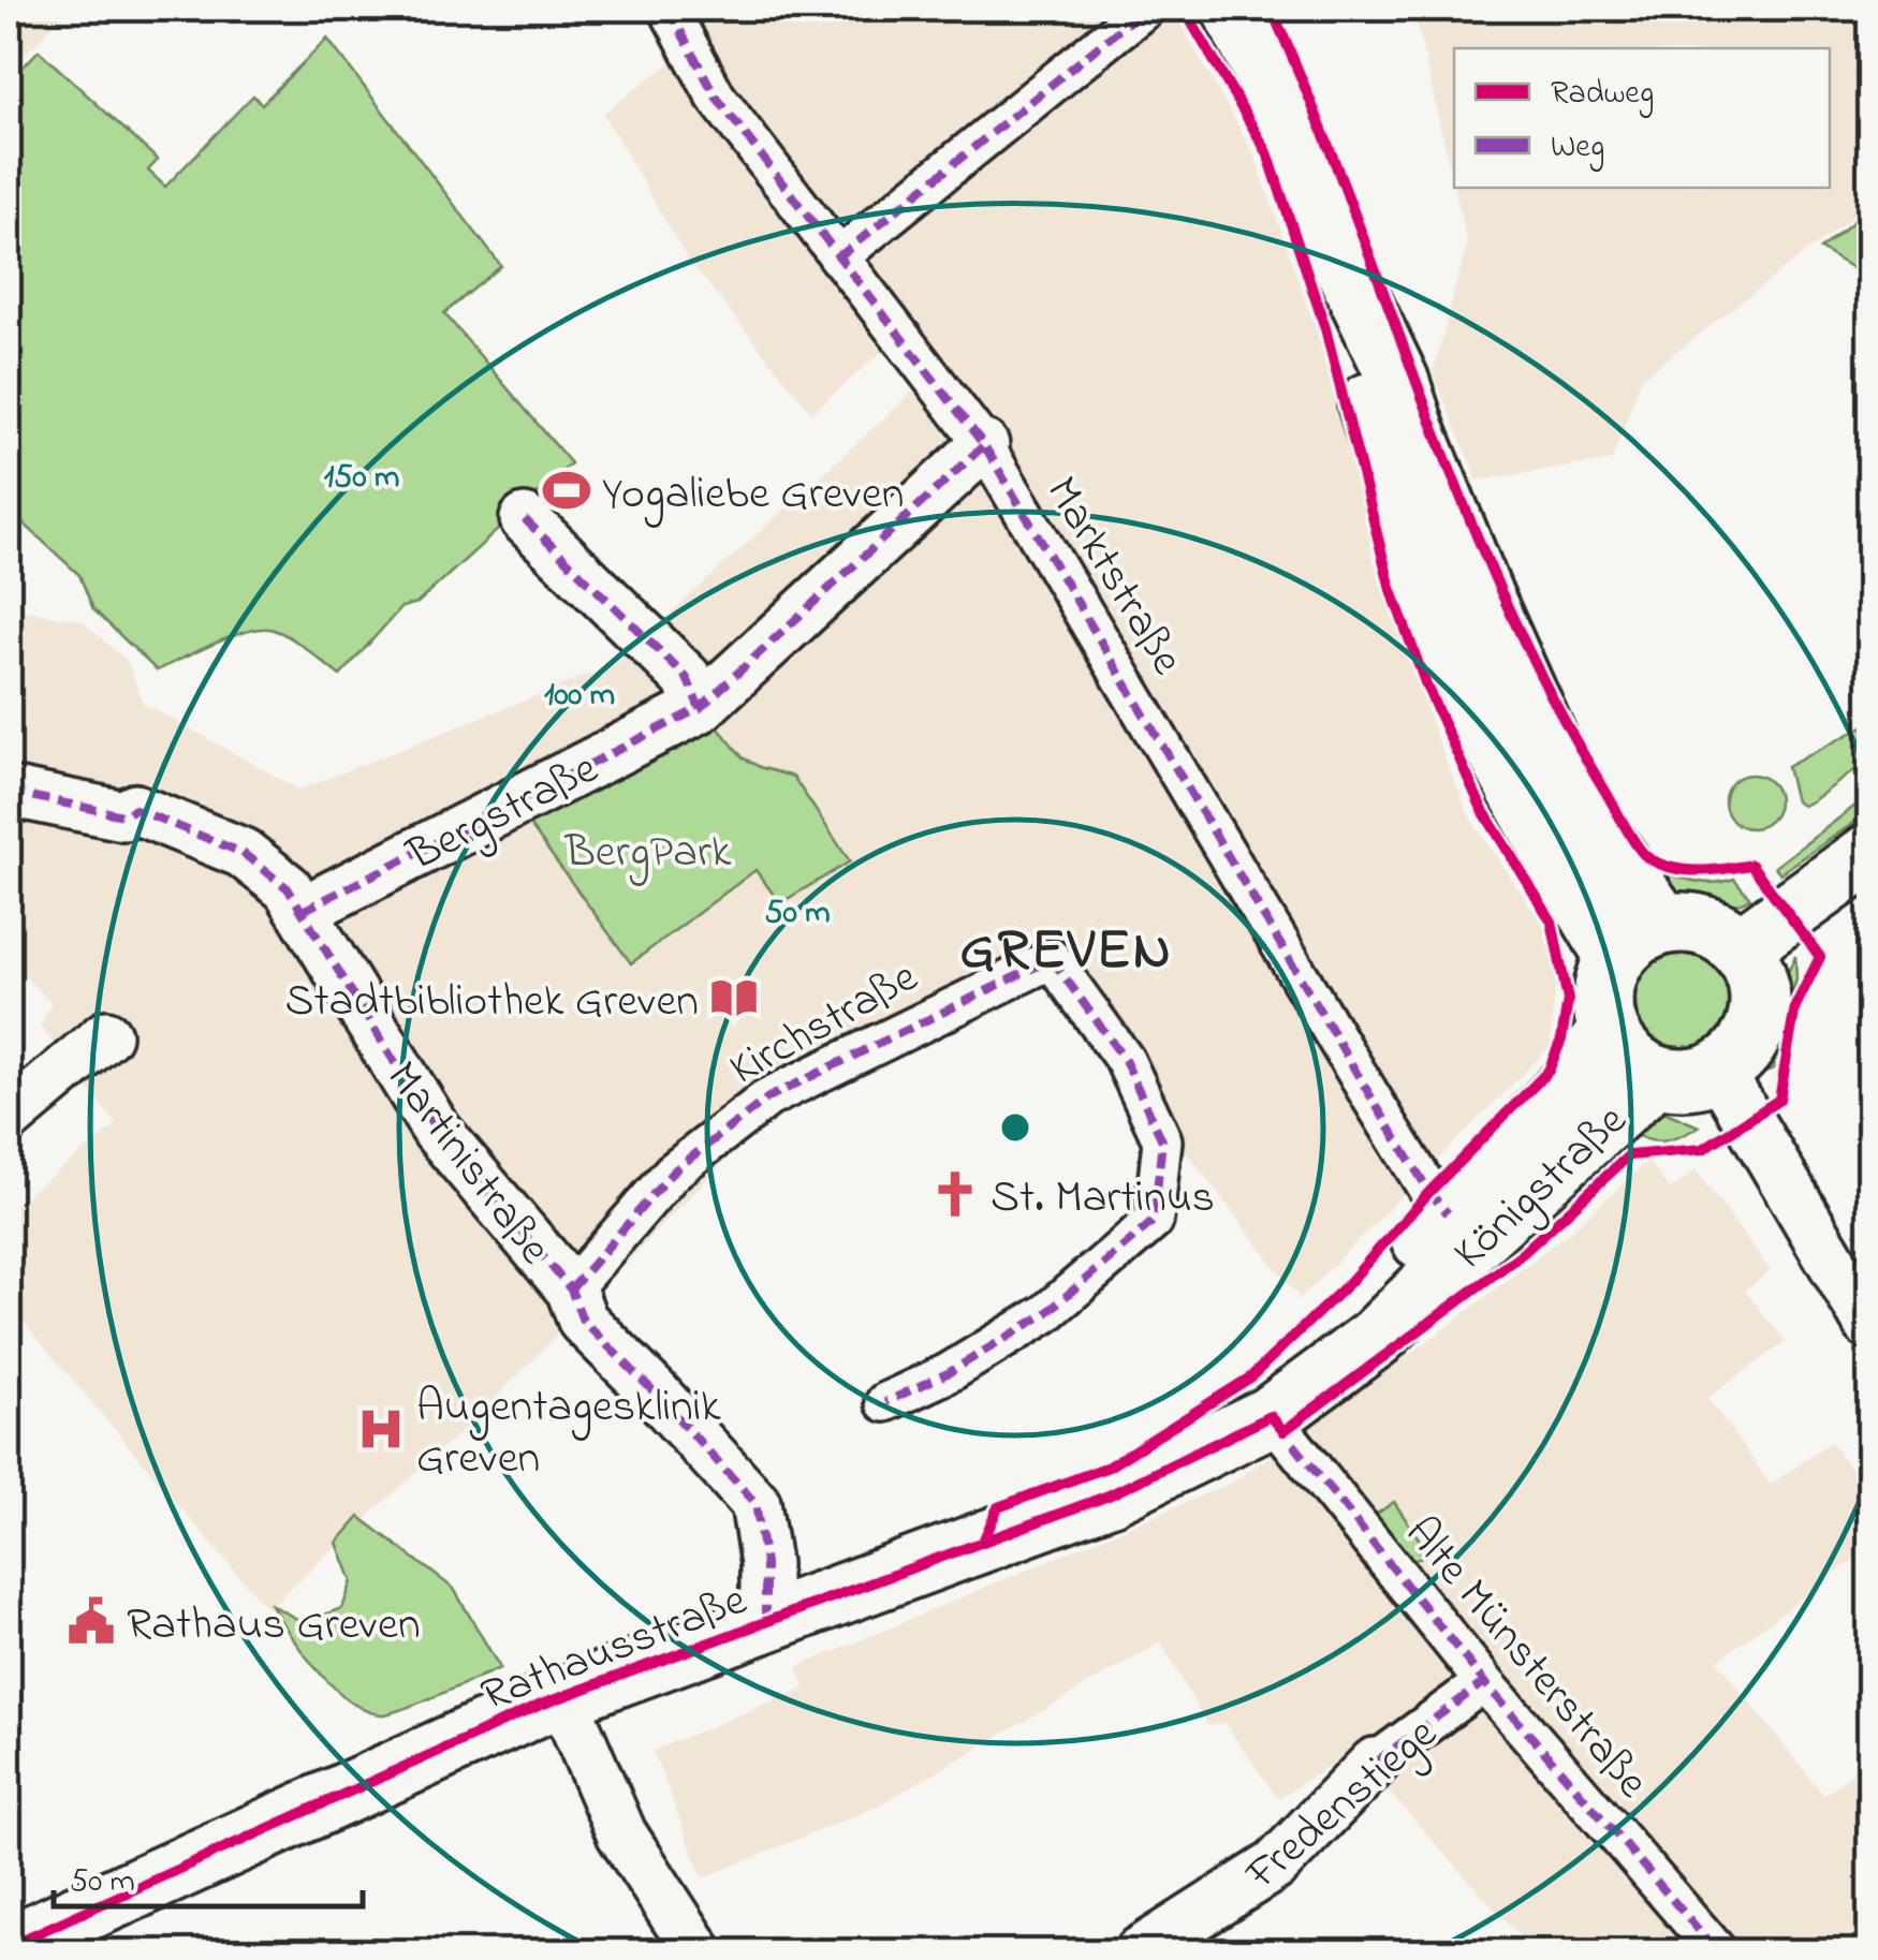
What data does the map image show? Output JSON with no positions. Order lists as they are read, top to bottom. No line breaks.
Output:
{"streets":{"street":["Marktstraße","Bergstraße","Kirchstraße","Martinistraße","Königstraße","Rathausstraße","Alte Münsterstraße","Fredenstiege"]},"crossings":[["Marktstraße","Bergstraße"],["Marktstraße","Königstraße"],["Bergstraße","Martinistraße"],["Kirchstraße","Martinistraße"],["Martinistraße","Rathausstraße"],["Königstraße","Rathausstraße"],["Königstraße","Alte Münsterstraße"],["Rathausstraße","Alte Münsterstraße"],["Alte Münsterstraße","Fredenstiege"]],"districts":["GREVEN"],"parks":["BergPark"],"places":{"sports":["Yogaliebe Greven"],"library":["Stadtbibliothek Greven"],"church":["St. Martinus"],"hospital":["Augentagesklinik Greven"],"public building":["Rathaus Greven"]},"legend":["Radweg","Weg"],"scale_bar":"50 m","rings":["150 m","100 m","50 m"]}
